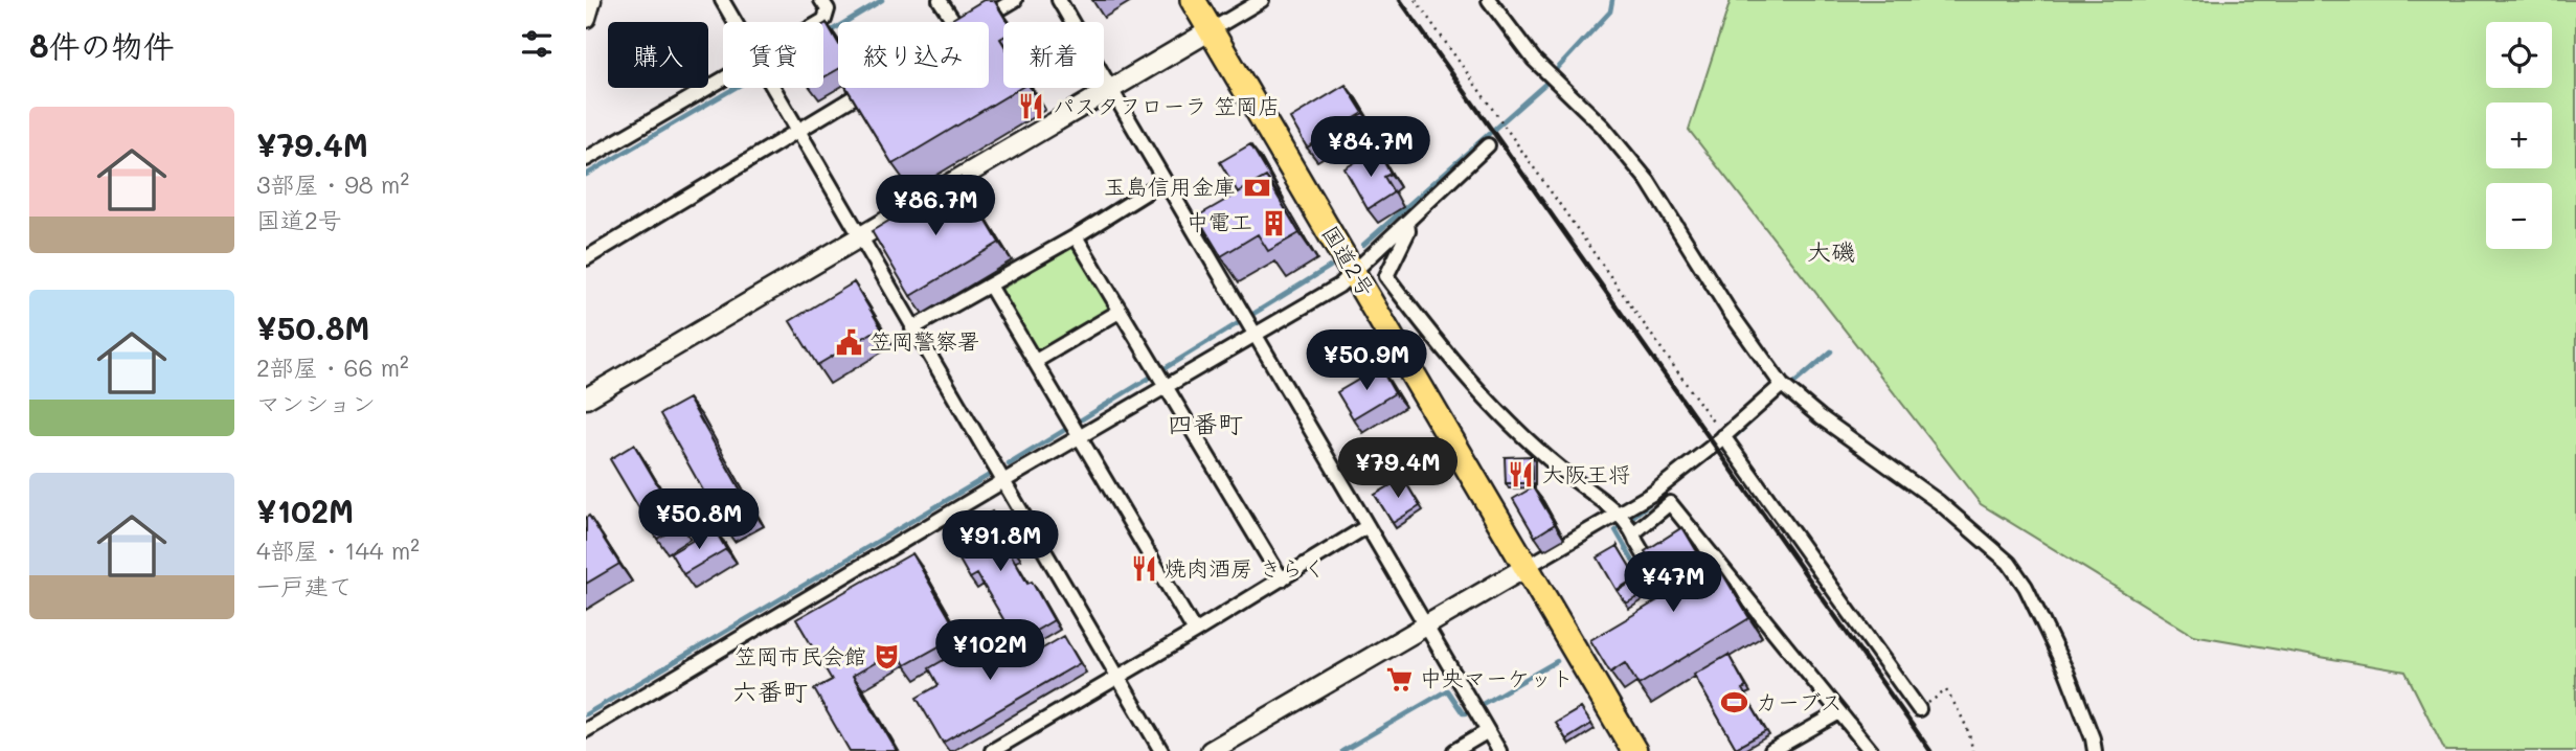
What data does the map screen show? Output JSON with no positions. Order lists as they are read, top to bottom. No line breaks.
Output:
{"streets":{"highway":["国道2号"]},"districts":["大磯","四番町","六番町"],"places":{"restaurant":["パスタフローラ 笠岡店","大阪王将","焼肉酒房 きらく"],"bank":["玉島信用金庫"],"building":["中電工"],"public building":["笠岡警察署"],"theatre":["笠岡市民会館"],"supermarket":["中央マーケット"],"sports":["カーブス"]},"page":{"heading":"8件の物件","map_buttons":["+","−"],"chip":["購入","賃貸","絞り込み","新着"],"list":[{"name":"¥79.4M","note":"3部屋 · 98 m² · 国道2号"},{"name":"¥50.8M","note":"2部屋 · 66 m² · マンション"},{"name":"¥102M","note":"4部屋 · 144 m² · 一戸建て"}],"price":["¥84.7M","¥86.7M","¥50.9M","¥79.4M","¥50.8M","¥91.8M","¥47M","¥102M"]}}
